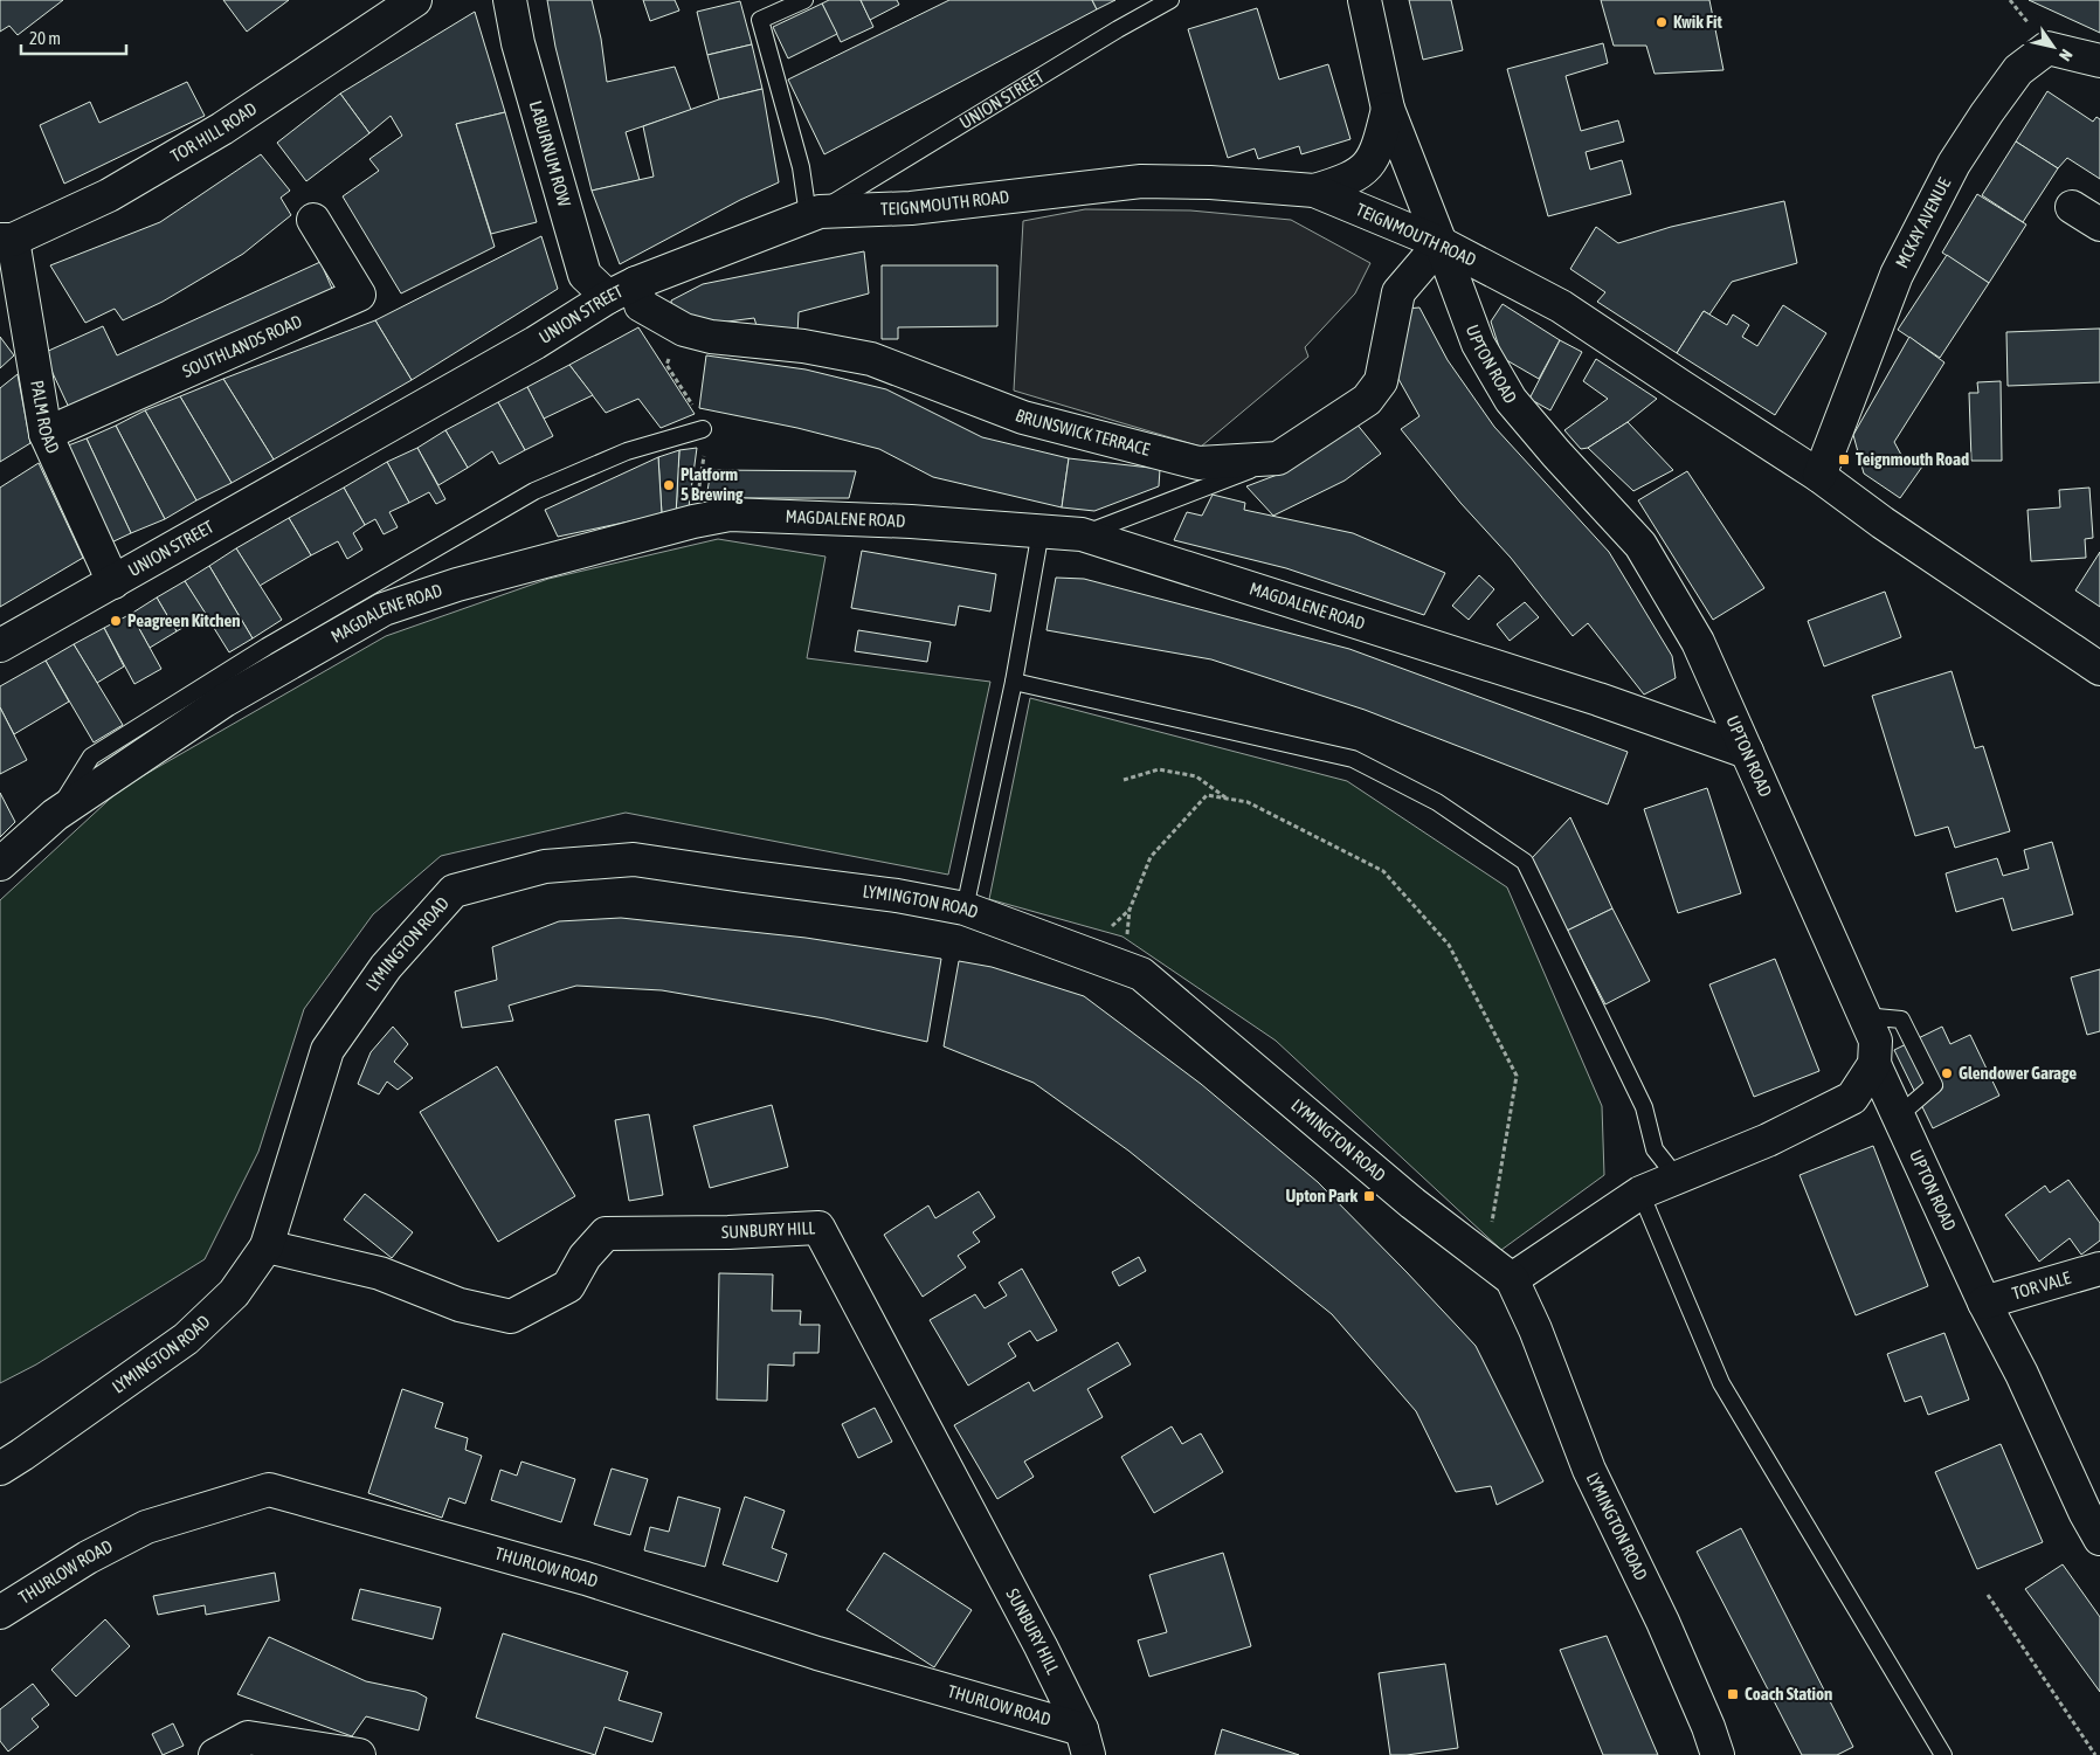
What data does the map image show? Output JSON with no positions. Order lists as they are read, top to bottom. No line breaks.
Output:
{"streets":{"street":["UNION STREET","TOR HILL ROAD","LABURNUM ROW","TEIGNMOUTH ROAD","MCKAY AVENUE","SOUTHLANDS ROAD","UPTON ROAD","PALM ROAD","BRUNSWICK TERRACE","MAGDALENE ROAD","LYMINGTON ROAD","SUNBURY HILL","TOR VALE","THURLOW ROAD"]},"crossings":[["UNION STREET","LABURNUM ROW"],["UNION STREET","TEIGNMOUTH ROAD"],["UNION STREET","PALM ROAD"],["UNION STREET","BRUNSWICK TERRACE"],["TOR HILL ROAD","PALM ROAD"],["TEIGNMOUTH ROAD","MCKAY AVENUE"],["TEIGNMOUTH ROAD","UPTON ROAD"],["TEIGNMOUTH ROAD","BRUNSWICK TERRACE"],["SOUTHLANDS ROAD","PALM ROAD"],["UPTON ROAD","BRUNSWICK TERRACE"],["UPTON ROAD","MAGDALENE ROAD"],["UPTON ROAD","TOR VALE"],["LYMINGTON ROAD","SUNBURY HILL"],["SUNBURY HILL","THURLOW ROAD"]],"places":{"other":["Kwik Fit","Platform 5 Brewing","Peagreen Kitchen","Glendower Garage"],"transit":["Teignmouth Road","Upton Park","Coach Station"]},"scale_bar":"20 m","north":"bottom right"}
